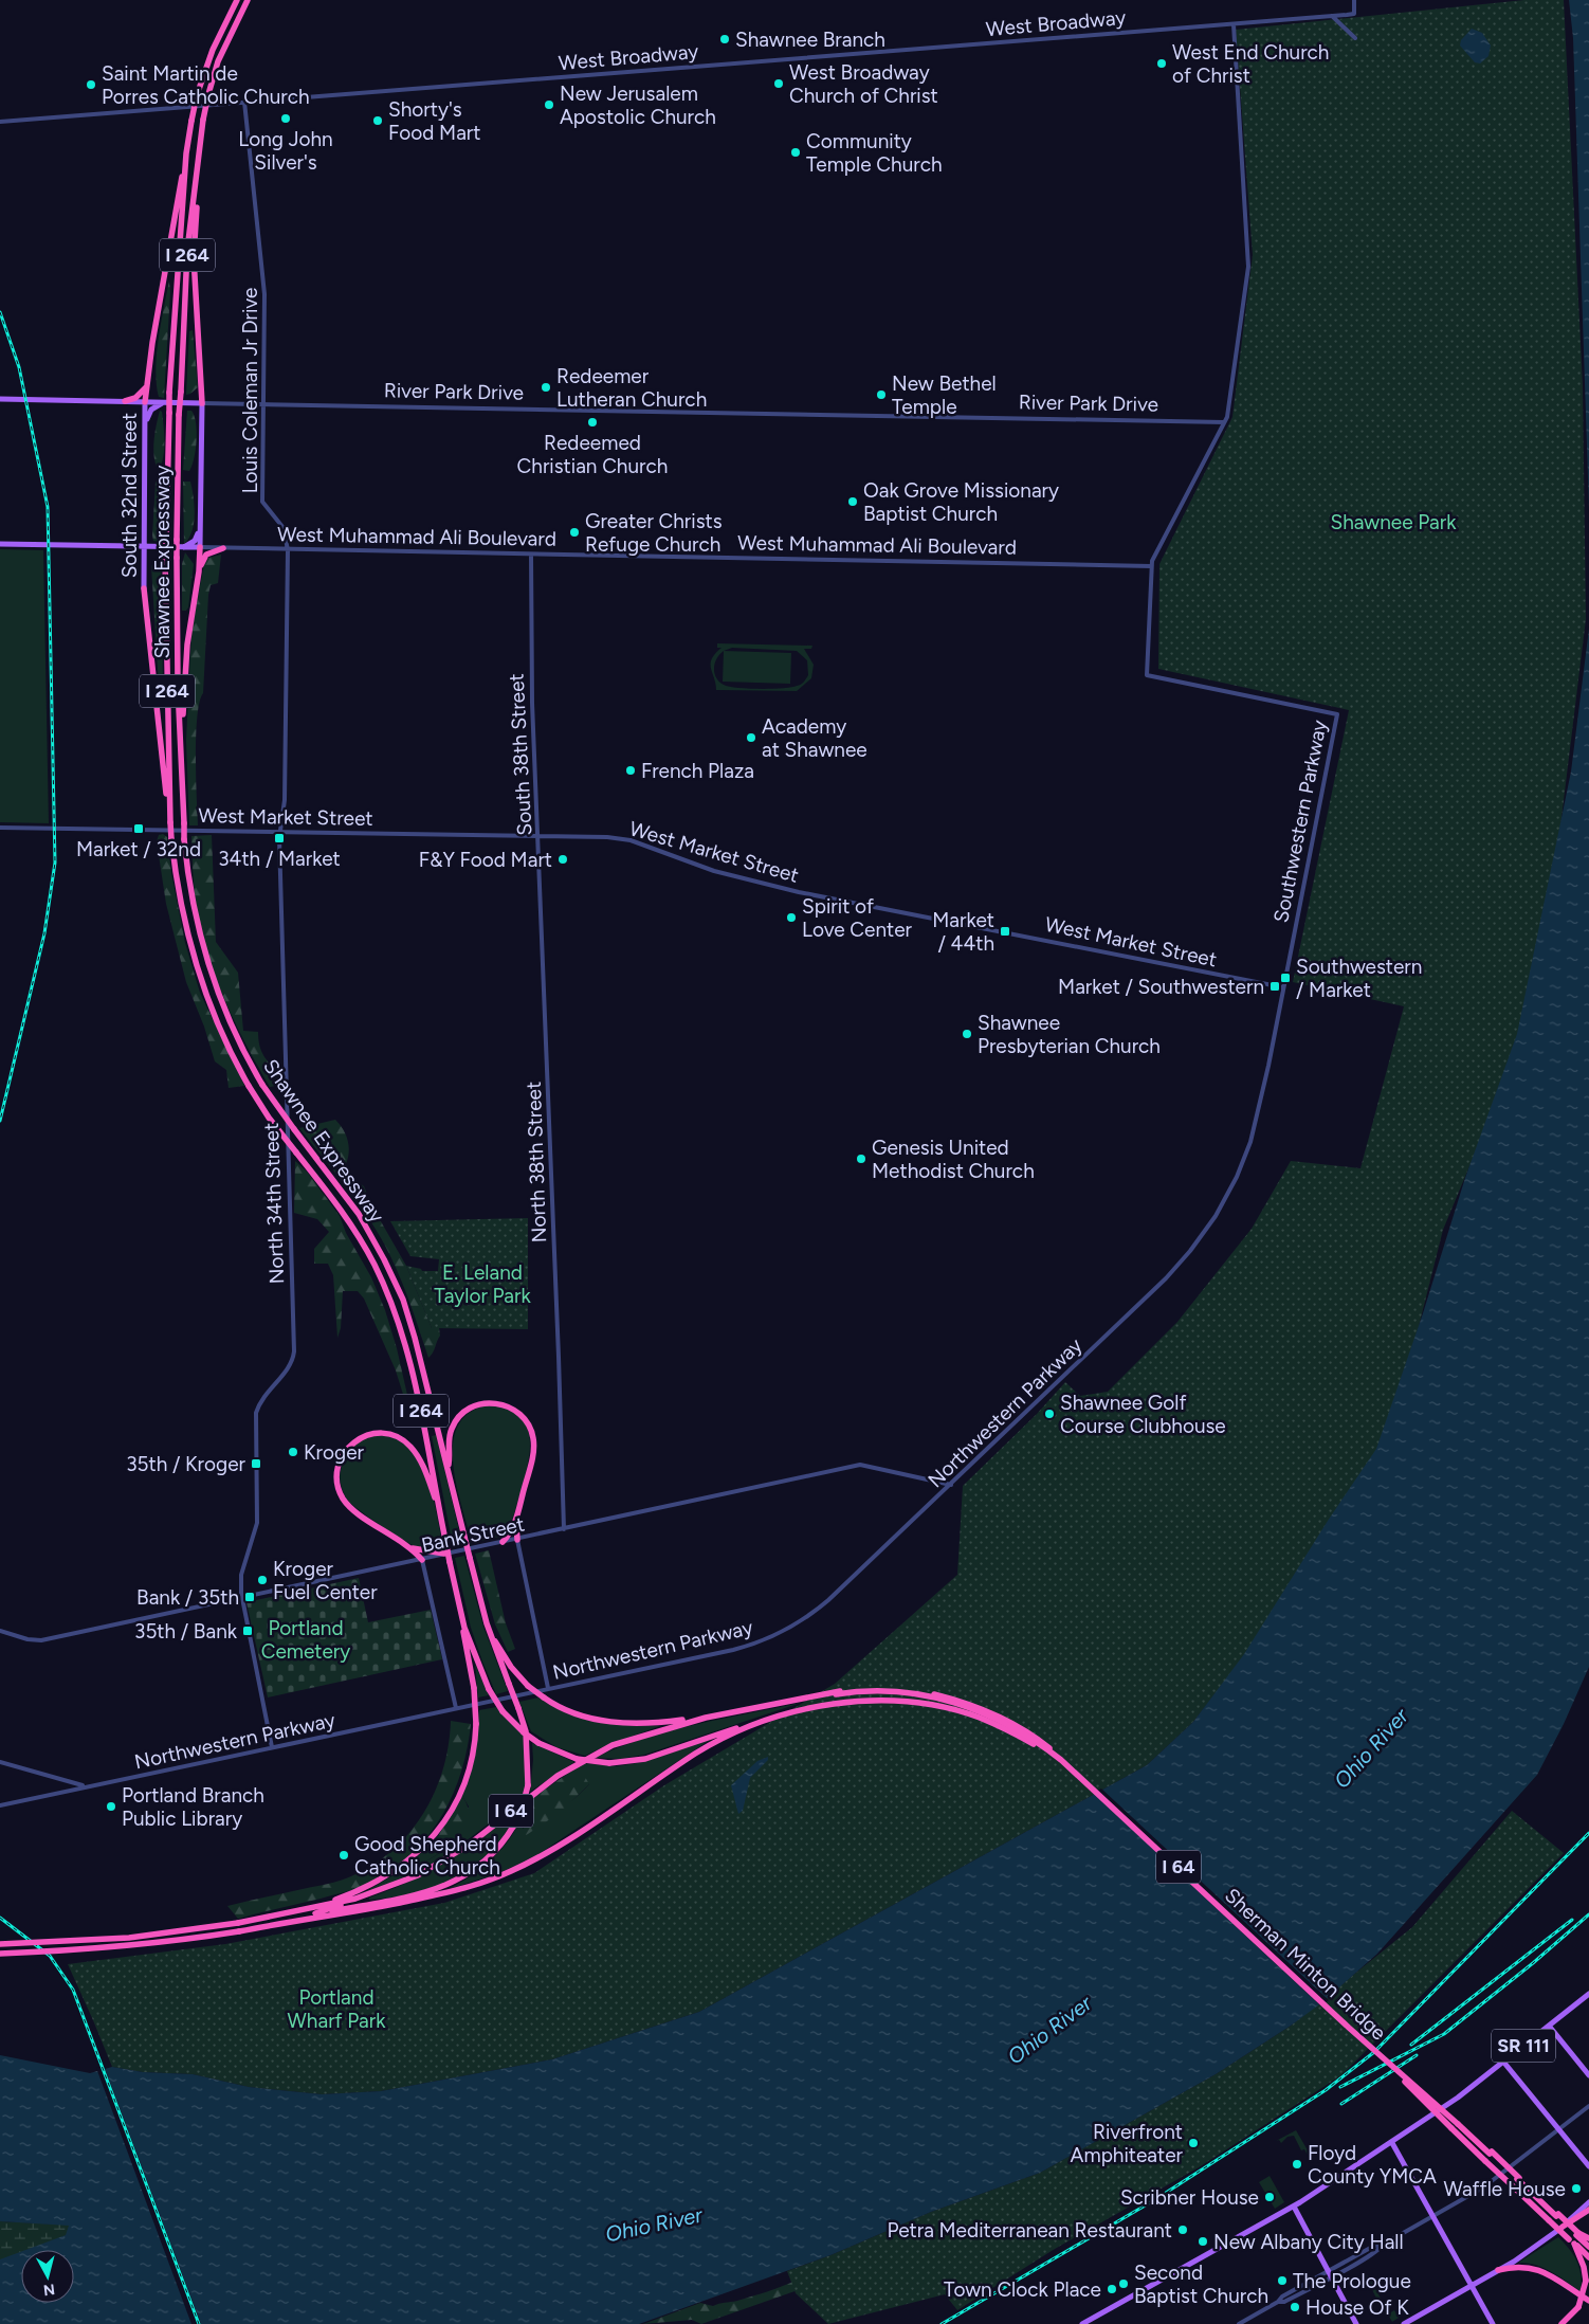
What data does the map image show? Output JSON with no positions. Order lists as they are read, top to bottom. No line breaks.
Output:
{"streets":{"highway":["I 264","Shawnee Expressway","I 64","Sherman Minton Bridge"],"main road":["River Park Drive","South 32nd Street","West Muhammad Ali Boulevard","SR 111"],"street":["West Broadway","Louis Coleman Jr Drive","South 38th Street","West Market Street","Southwestern Parkway","North 38th Street","North 34th Street","Northwestern Parkway","Bank Street"]},"crossings":[["West Broadway","Louis Coleman Jr Drive"],["West Broadway","Southwestern Parkway"],["Louis Coleman Jr Drive","River Park Drive"],["Louis Coleman Jr Drive","West Muhammad Ali Boulevard"],["Louis Coleman Jr Drive","West Market Street"],["Louis Coleman Jr Drive","North 34th Street"],["River Park Drive","South 32nd Street"],["River Park Drive","Southwestern Parkway"],["South 32nd Street","West Muhammad Ali Boulevard"],["West Muhammad Ali Boulevard","South 38th Street"],["West Muhammad Ali Boulevard","Southwestern Parkway"],["South 38th Street","West Market Street"],["South 38th Street","North 38th Street"],["West Market Street","Southwestern Parkway"],["West Market Street","North 34th Street"],["Southwestern Parkway","Northwestern Parkway"],["North 38th Street","Bank Street"],["North 34th Street","Bank Street"],["Northwestern Parkway","Bank Street"],["I 64","Sherman Minton Bridge"]],"water":["Ohio River"],"parks":["Shawnee Park","E. Leland Taylor Park","Portland Cemetery","Portland Wharf Park"],"places":{"other":["Shawnee Branch","West End Church of Christ","West Broadway Church of Christ","Saint Martin de Porres Catholic Church","New Jerusalem Apostolic Church","Long John Silver's","Shorty's Food Mart","Community Temple Church","Redeemer Lutheran Church","New Bethel Temple","Redeemed Christian Church","Oak Grove Missionary Baptist Church","Greater Christs Refuge Church","Academy at Shawnee","French Plaza","F&Y Food Mart","Spirit of Love Center","Shawnee Presbyterian Church","Genesis United Methodist Church","Shawnee Golf Course Clubhouse","Kroger","Kroger Fuel Center","Portland Branch Public Library","Good Shepherd Catholic Church","Riverfront Amphiteater","Floyd County YMCA","Waffle House","Scribner House","Petra Mediterranean Restaurant","New Albany City Hall","The Prologue","Second Baptist Church","Town Clock Place","House Of K"],"transit":["Market / 32nd","34th / Market","Market / 44th","Southwestern / Market","Market / Southwestern","35th / Kroger","Bank / 35th","35th / Bank"]},"north":"bottom"}
